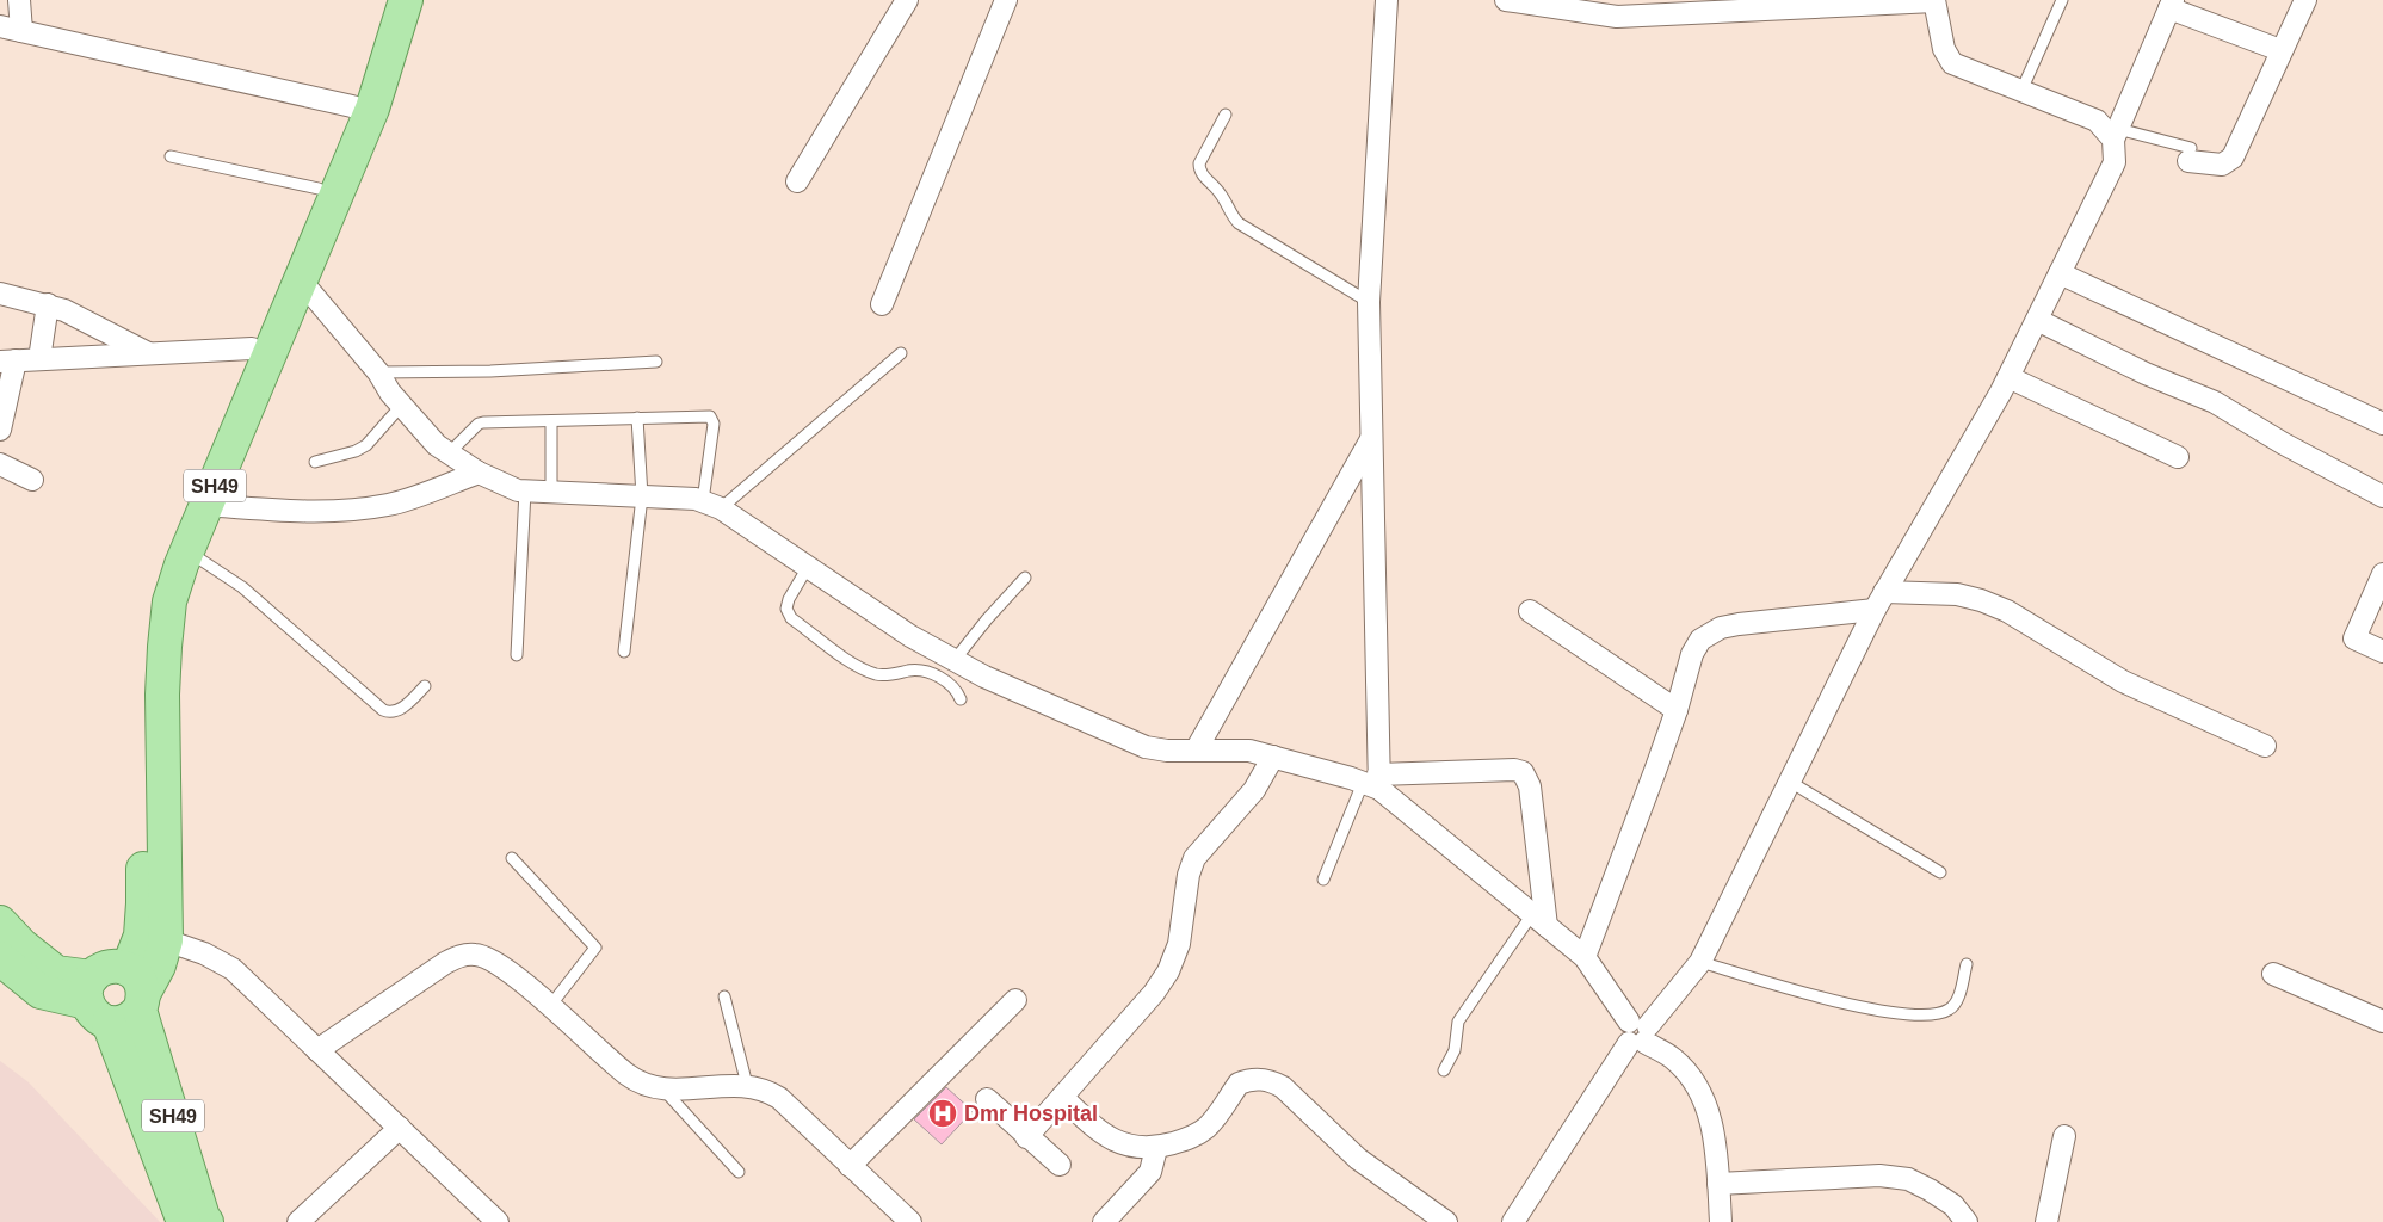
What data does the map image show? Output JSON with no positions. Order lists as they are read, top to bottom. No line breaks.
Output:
{"streets":{"main road":["SH49"]},"places":{"hospital":["Dmr Hospital"]}}
